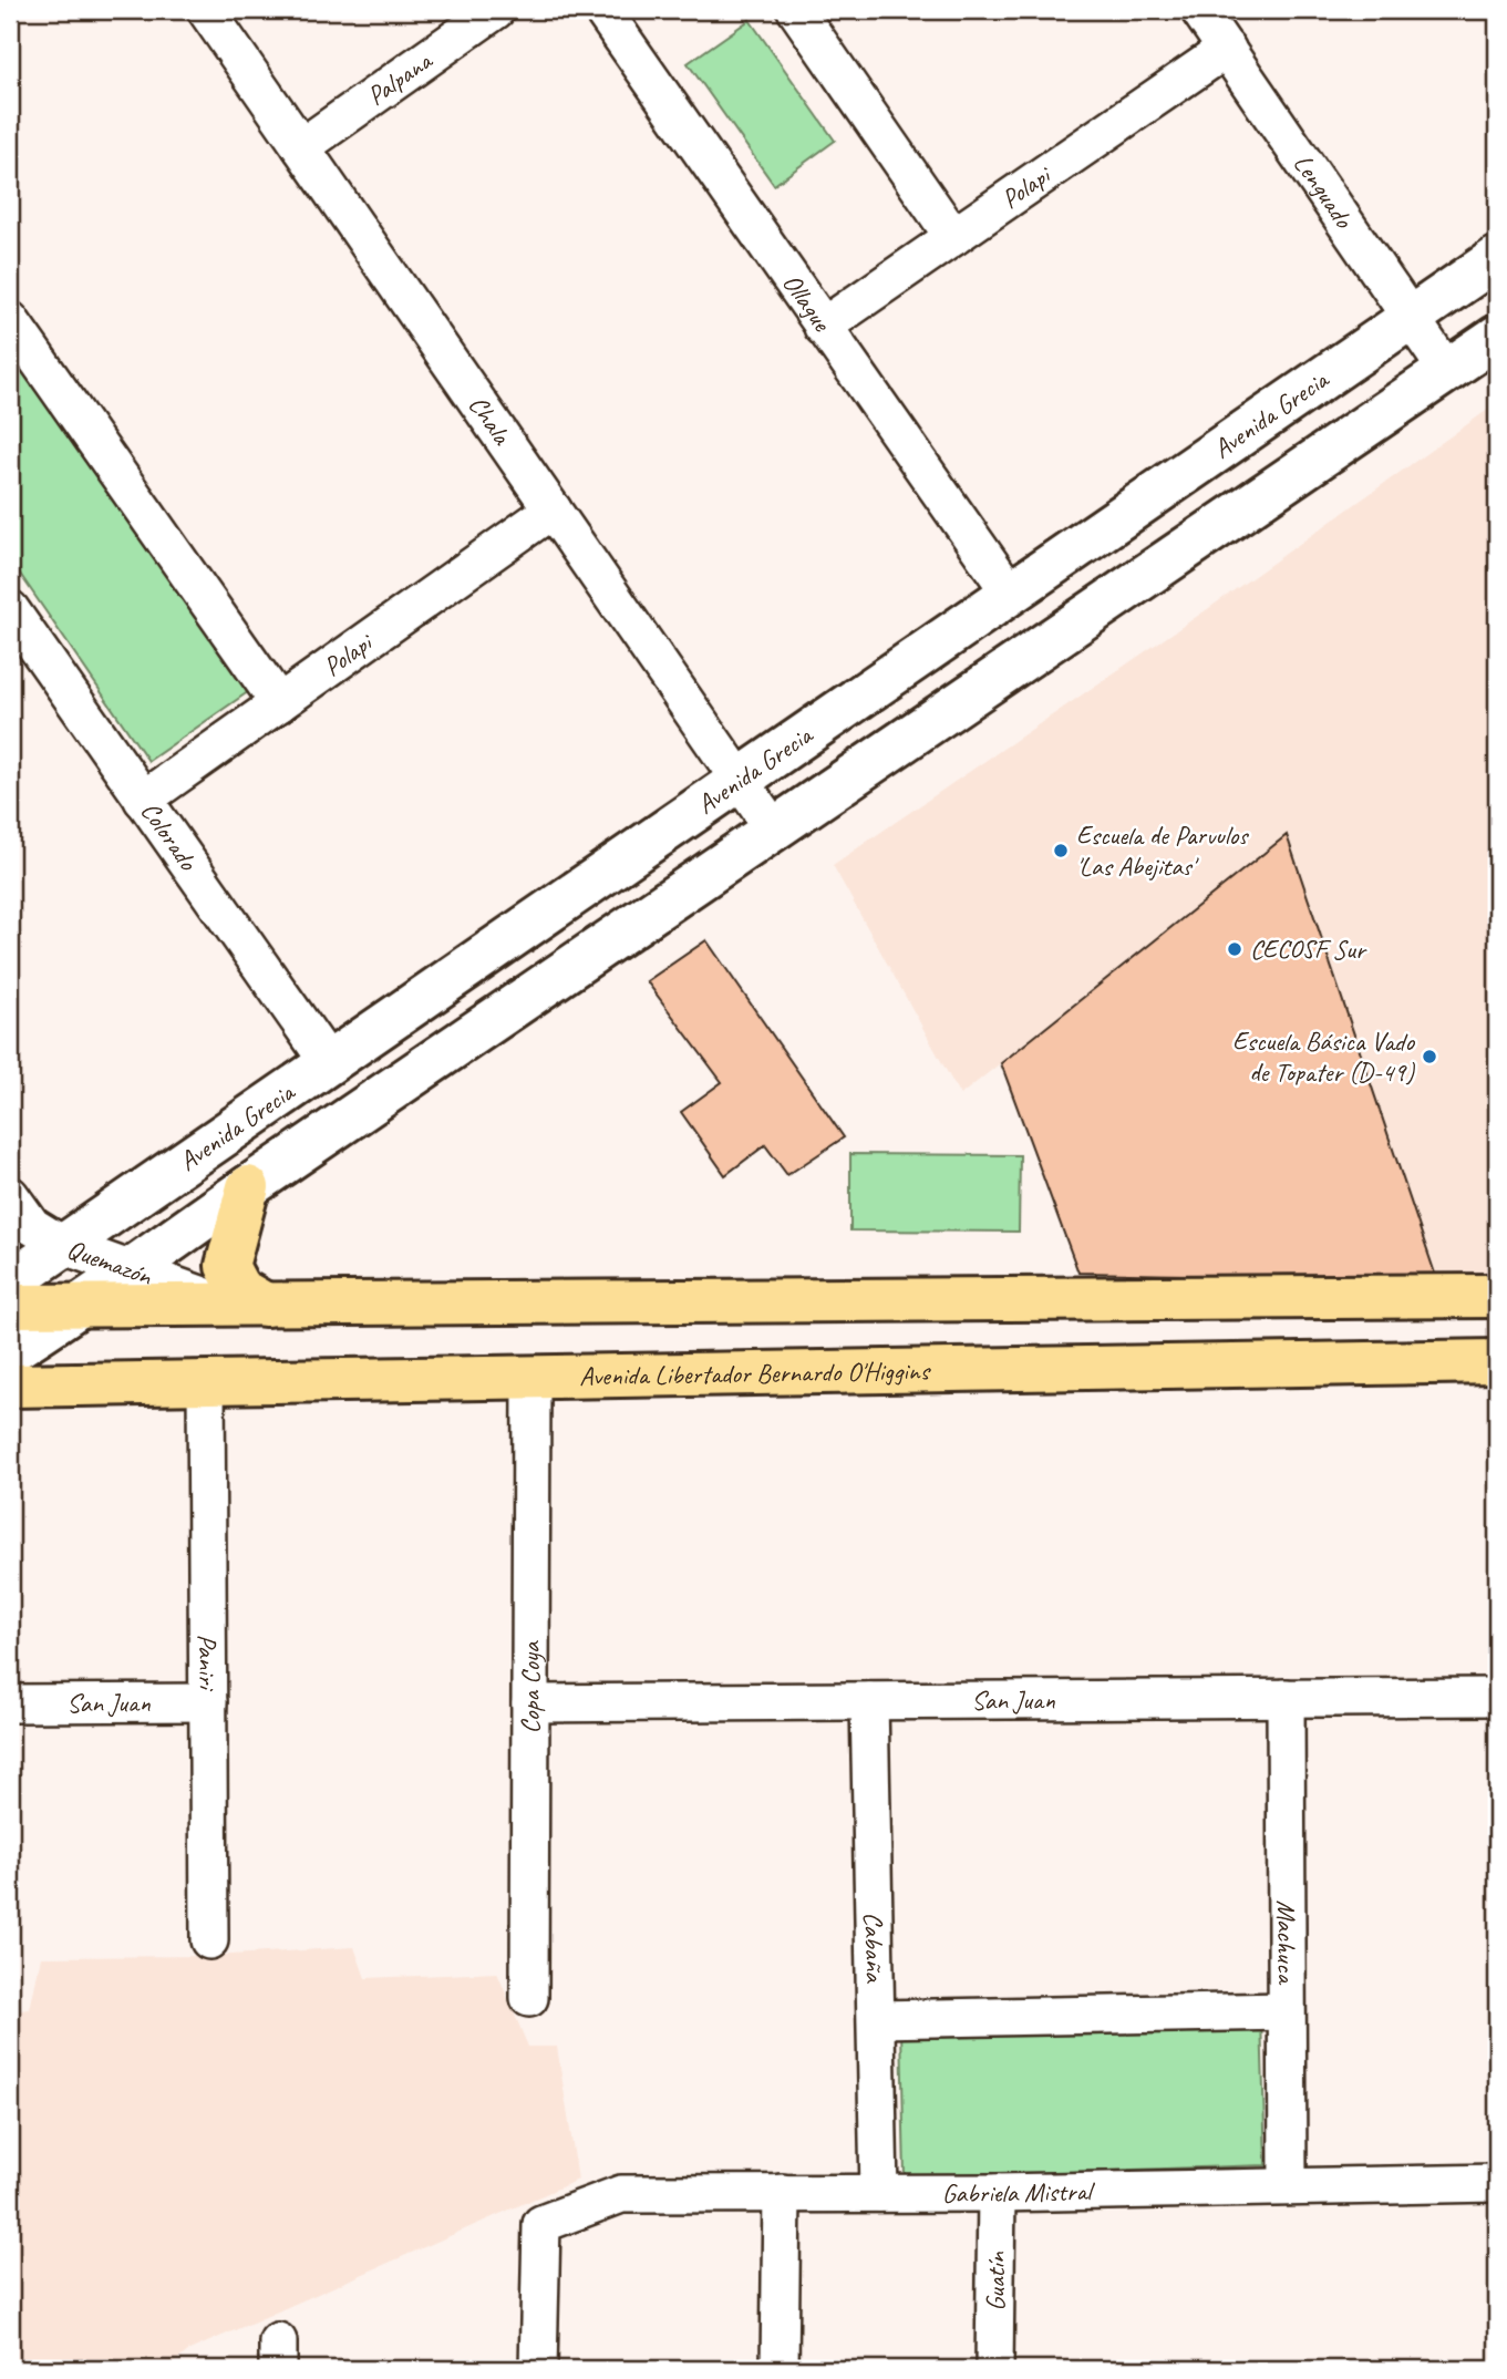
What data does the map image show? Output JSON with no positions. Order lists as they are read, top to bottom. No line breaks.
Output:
{"streets":{"main road":["Avenida Grecia","Avenida Libertador Bernardo O'Higgins"],"street":["Palpana","Polapi","Lenguado","Ollague","Chala","Colorado","Quemazón","Paniri","Copa Coya","San Juan","Machuca","Cabaña","Gabriela Mistral","Guatín"]},"crossings":[["Palpana","Chala"],["Polapi","Lenguado"],["Polapi","Ollague"],["Polapi","Chala"],["Polapi","Colorado"],["Lenguado","Avenida Grecia"],["Ollague","Avenida Grecia"],["Avenida Grecia","Chala"],["Avenida Grecia","Colorado"],["Avenida Grecia","Quemazón"],["Avenida Libertador Bernardo O'Higgins","Paniri"],["Avenida Libertador Bernardo O'Higgins","Copa Coya"],["Paniri","San Juan"],["Copa Coya","San Juan"],["San Juan","Machuca"],["San Juan","Cabaña"],["Machuca","Gabriela Mistral"],["Cabaña","Gabriela Mistral"],["Gabriela Mistral","Guatín"]],"places":["Escuela de Parvulos 'Las Abejitas'","CECOSF Sur","Escuela Básica Vado de Topater (D-49)"]}
